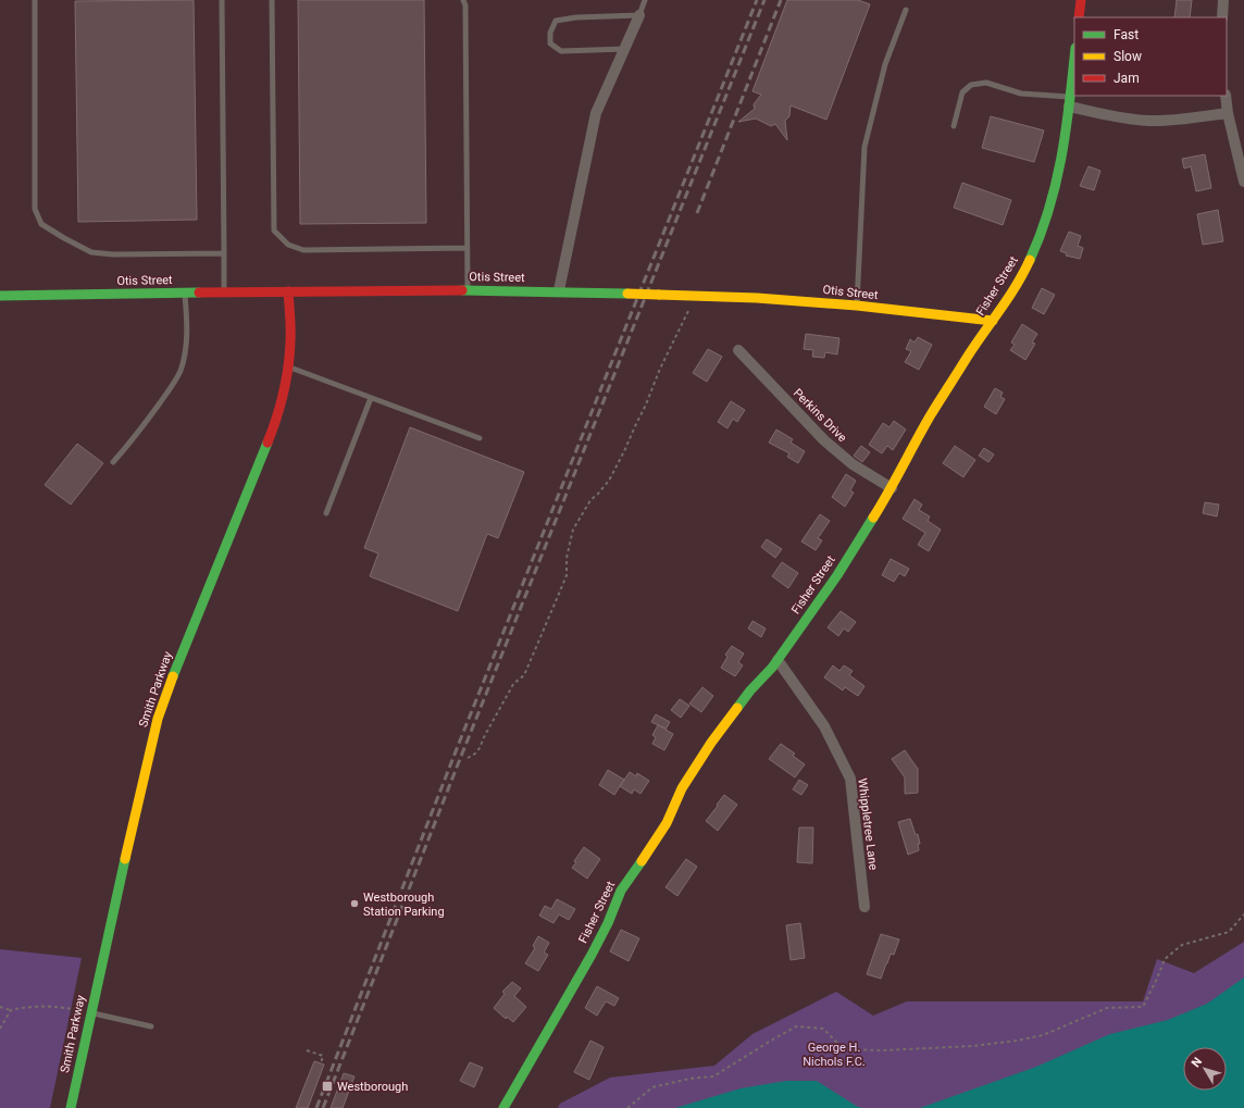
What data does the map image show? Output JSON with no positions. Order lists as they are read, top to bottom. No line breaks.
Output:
{"streets":{"street":["Otis Street","Fisher Street","Perkins Drive","Smith Parkway","Whippletree Lane"]},"crossings":[["Otis Street","Fisher Street"],["Otis Street","Smith Parkway"],["Fisher Street","Perkins Drive"],["Fisher Street","Whippletree Lane"]],"parks":["George H. Nichols F.C."],"places":{"other":["Westborough Station Parking"],"transit":["Westborough"]},"legend":["Fast","Slow","Jam"],"north":"top left"}
